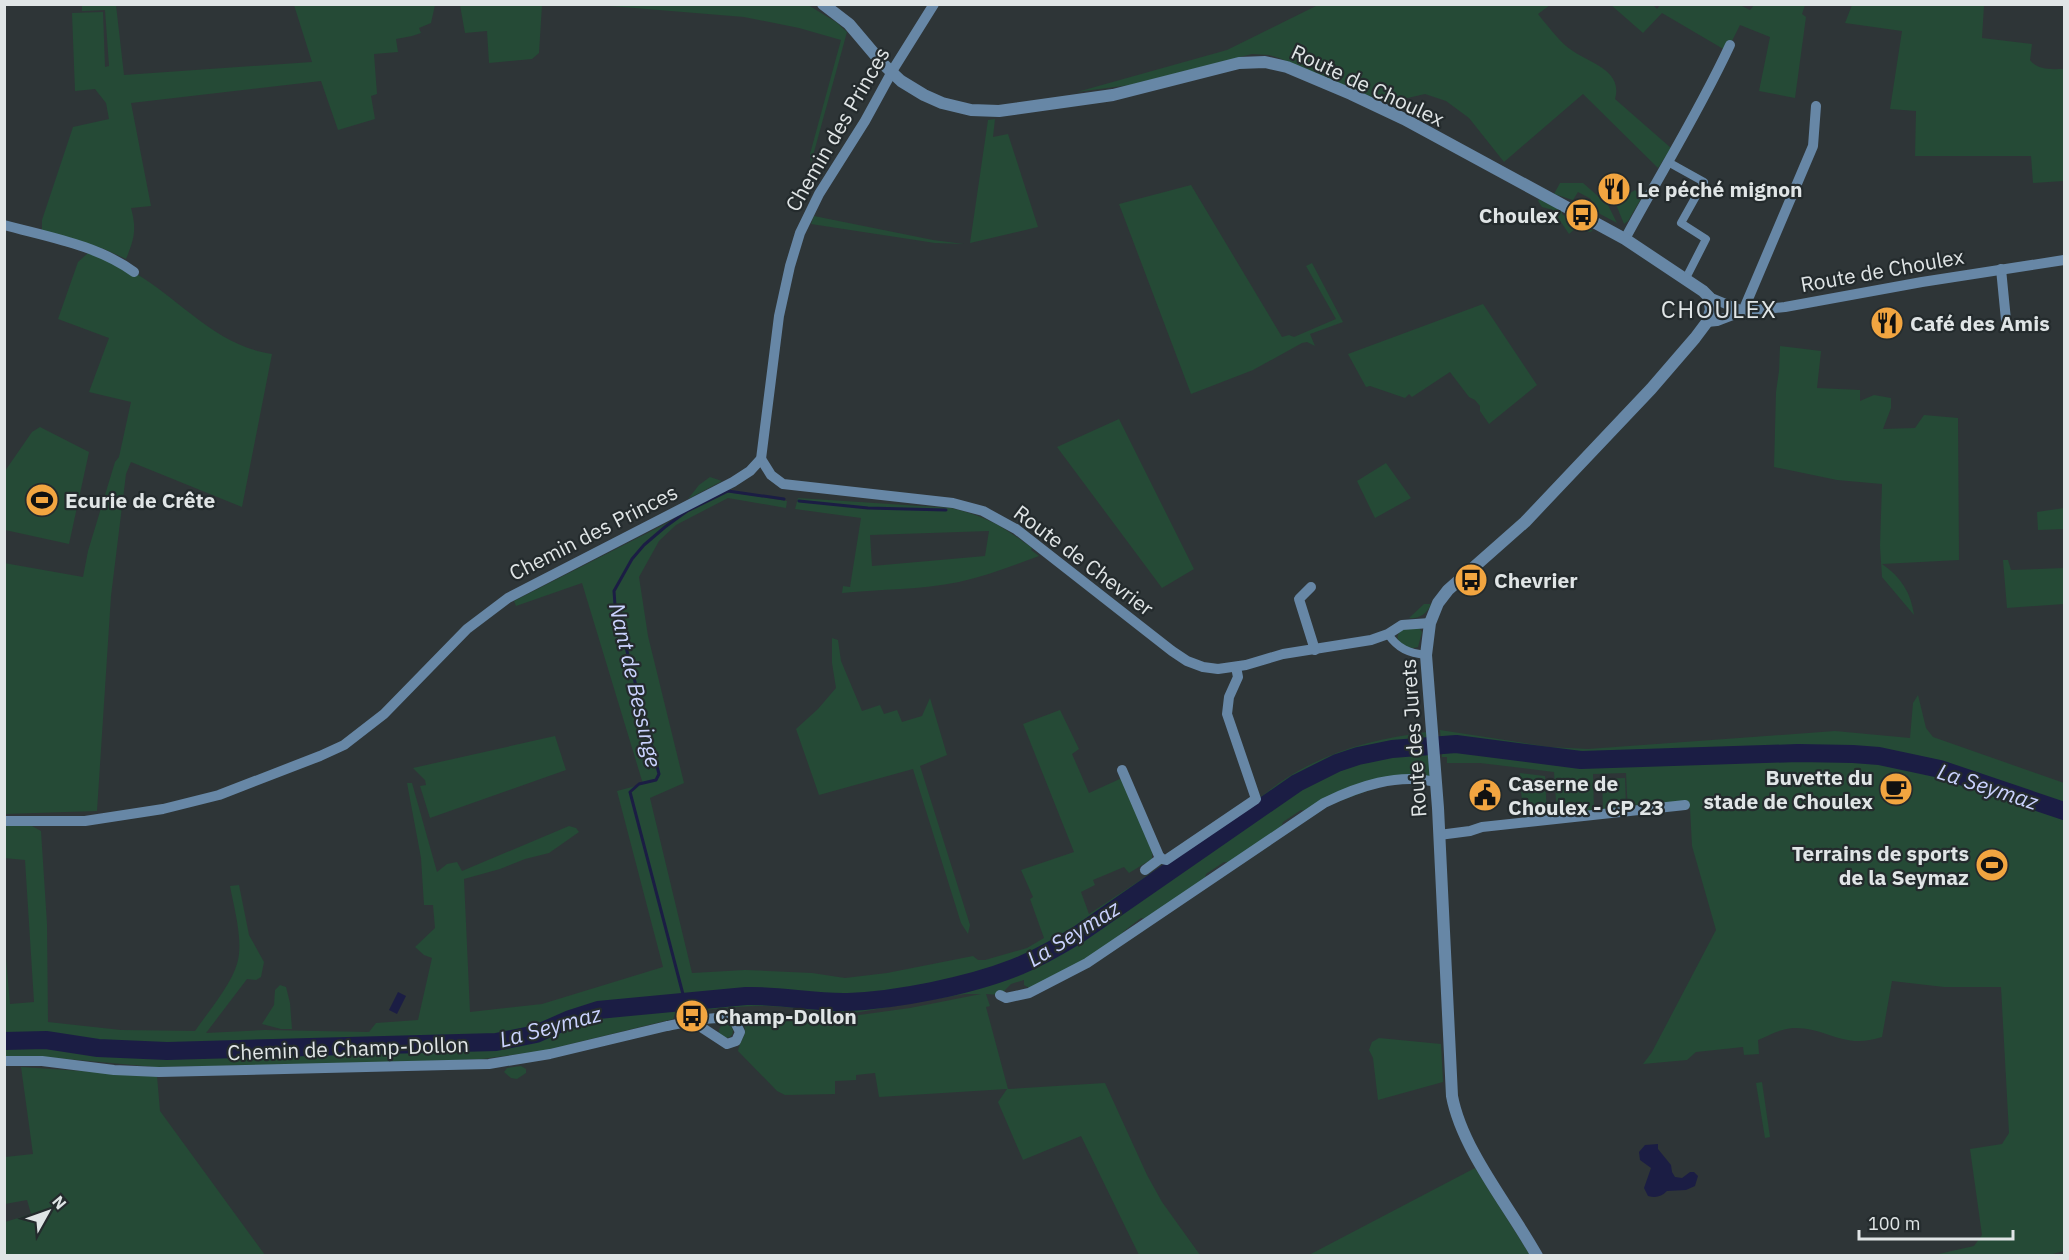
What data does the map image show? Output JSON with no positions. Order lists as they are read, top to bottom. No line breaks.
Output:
{"streets":{"street":["Route de Choulex","Chemin des Princes","Route de Chevrier","Route des Jurets","Chemin de Champ-Dollon"]},"crossings":[["Route de Choulex","Chemin des Princes"],["Route de Choulex","Route des Jurets"],["Chemin des Princes","Route de Chevrier"],["Route de Chevrier","Route des Jurets"]],"districts":["CHOULEX"],"water":["Nant de Bessinge","La Seymaz"],"places":{"restaurant":["Le péché mignon","Café des Amis"],"bus stop":["Choulex","Chevrier","Champ-Dollon"],"sports":["Ecurie de Crête","Terrains de sports de la Seymaz"],"cafe":["Buvette du stade de Choulex"],"public building":["Caserne de Choulex - CP 23"]},"scale_bar":"100 m","north":"top right"}
